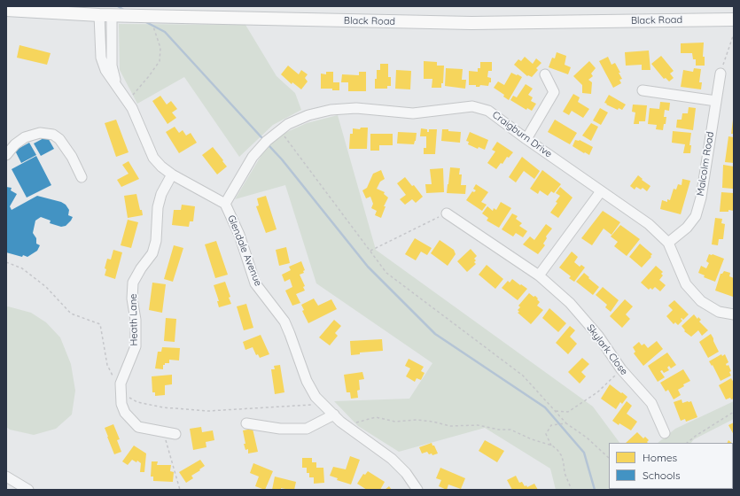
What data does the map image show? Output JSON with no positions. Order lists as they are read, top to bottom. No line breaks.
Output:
{"streets":{"main road":["Black Road"],"street":["Craigburn Drive","Malcolm Road","Glendale Avenue","Heath Lane","Skylark Close"]},"crossings":[["Black Road","Glendale Avenue"],["Craigburn Drive","Malcolm Road"],["Craigburn Drive","Glendale Avenue"],["Glendale Avenue","Heath Lane"]],"legend":["Homes","Schools"]}
